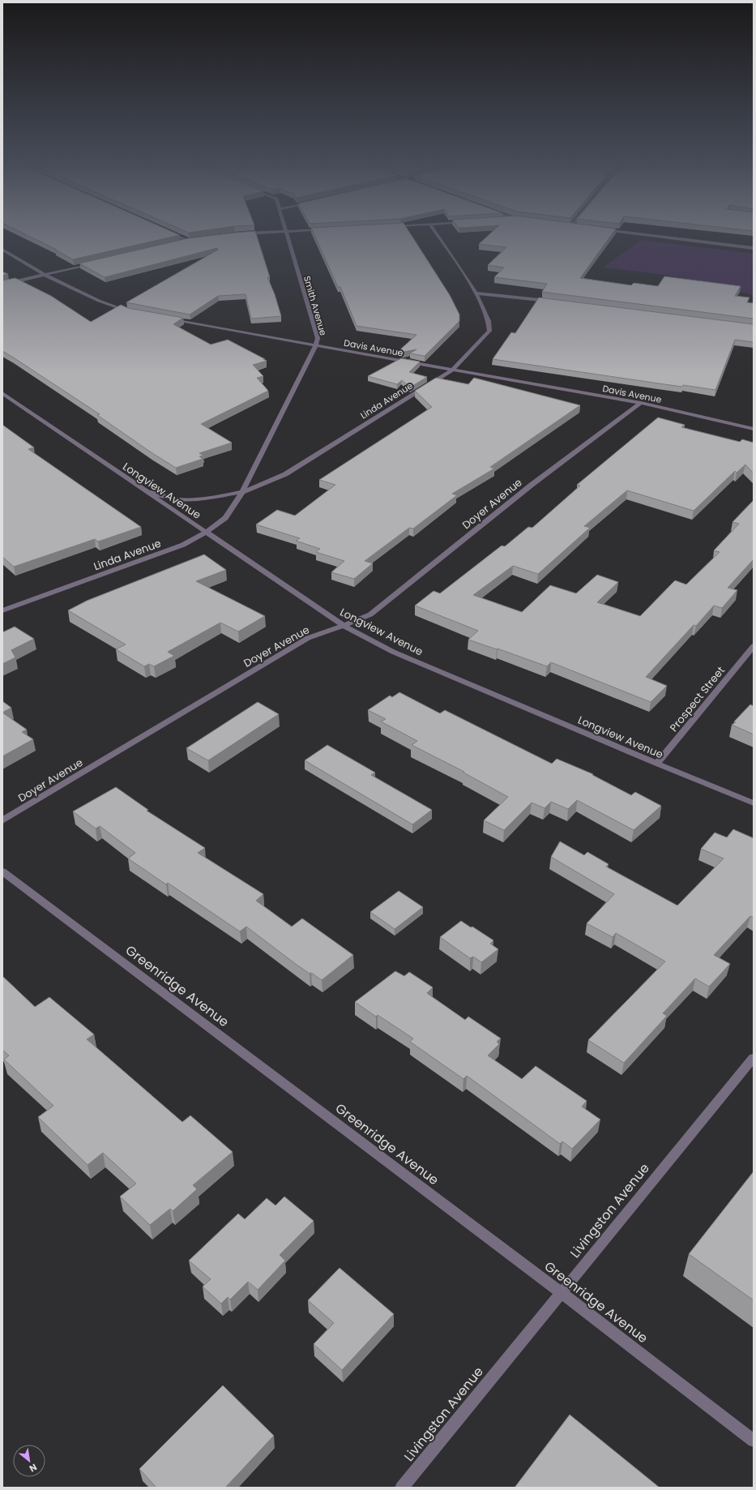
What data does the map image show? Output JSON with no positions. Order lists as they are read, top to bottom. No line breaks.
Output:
{"streets":{"street":["Smith Avenue","Davis Avenue","Linda Avenue","Longview Avenue","Doyer Avenue","Prospect Street","Greenridge Avenue","Livingston Avenue"]},"crossings":[["Smith Avenue","Davis Avenue"],["Smith Avenue","Linda Avenue"],["Davis Avenue","Linda Avenue"],["Davis Avenue","Doyer Avenue"],["Linda Avenue","Longview Avenue"],["Longview Avenue","Doyer Avenue"],["Longview Avenue","Prospect Street"],["Greenridge Avenue","Livingston Avenue"]],"north":"bottom right"}
